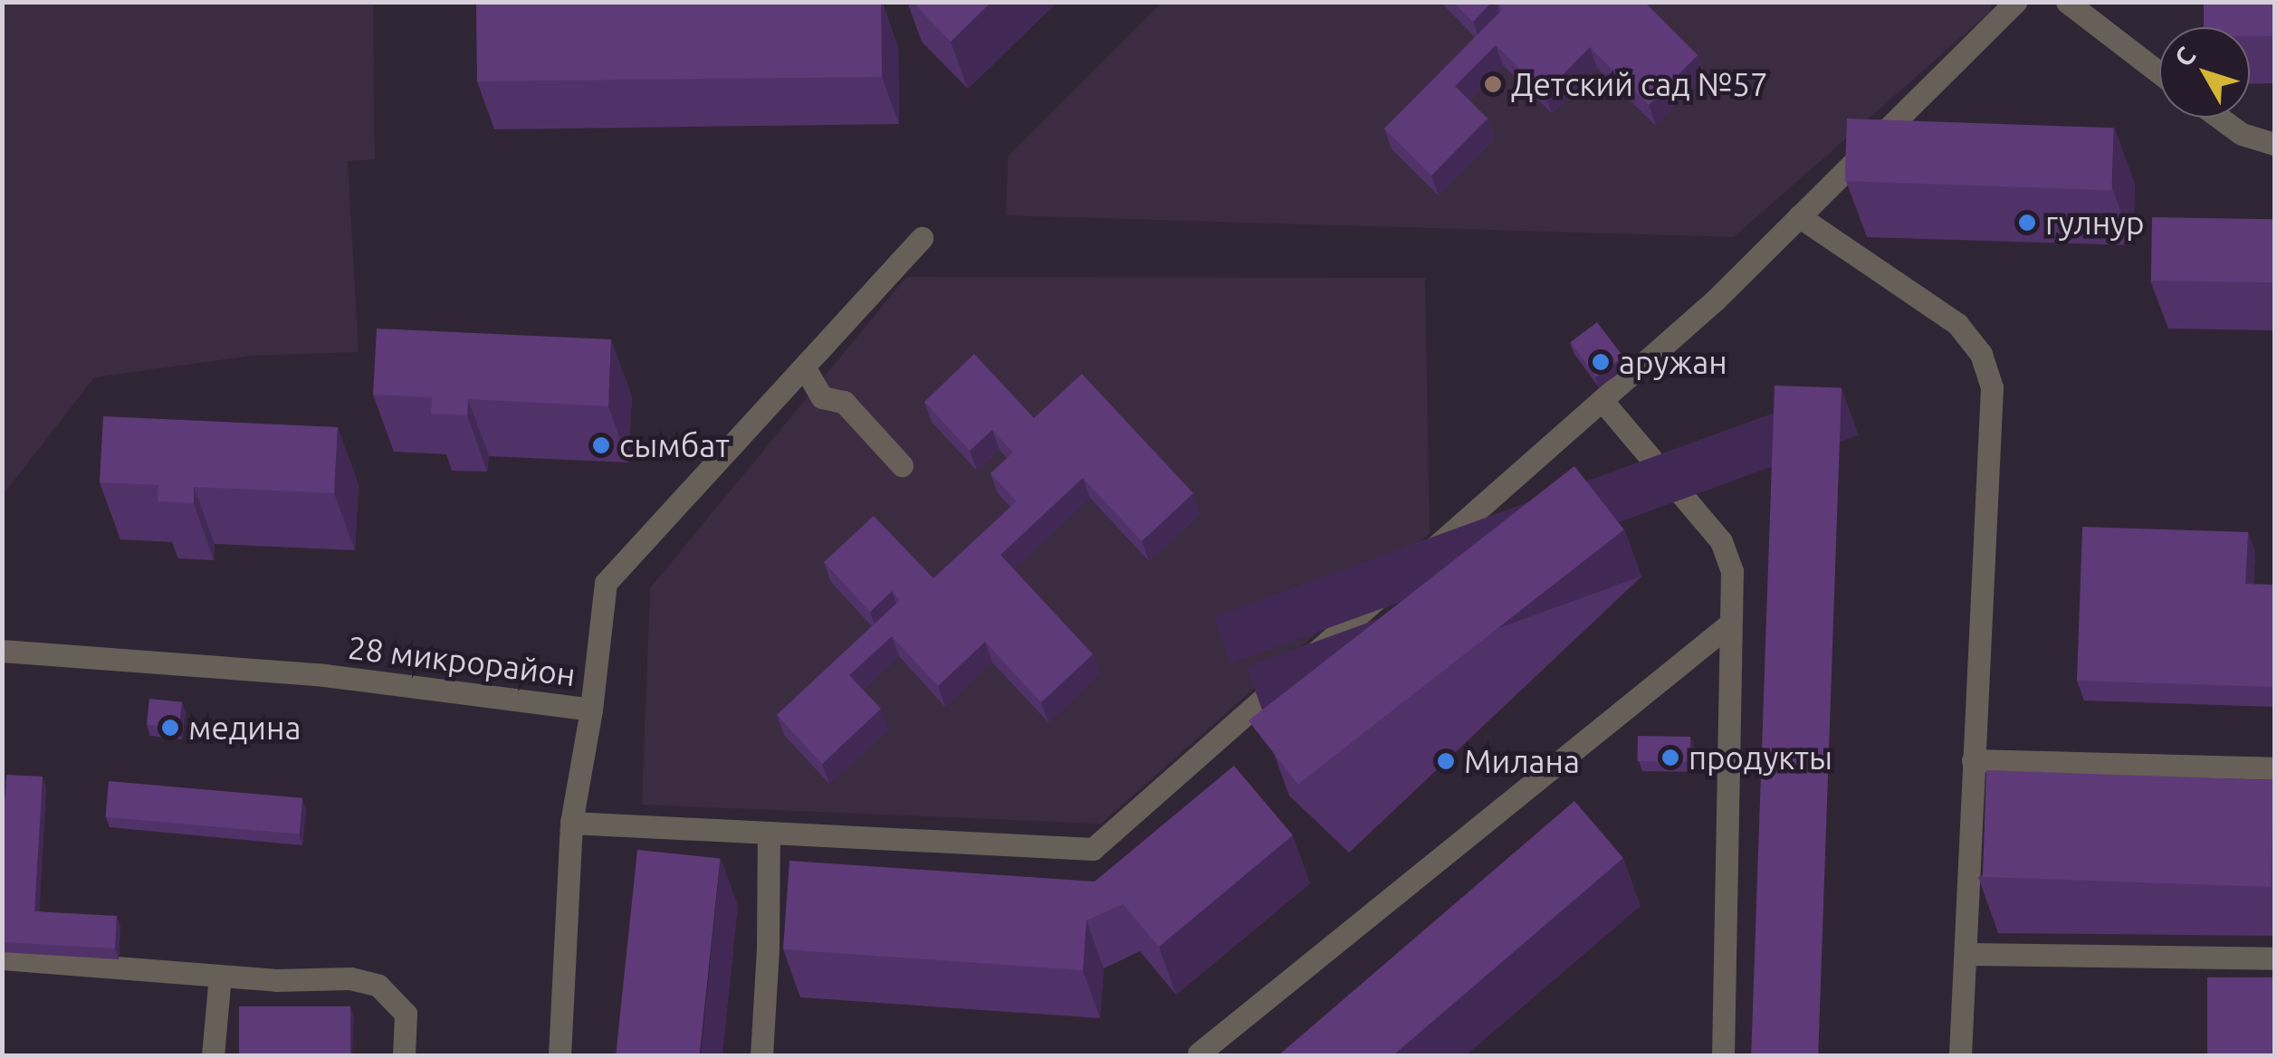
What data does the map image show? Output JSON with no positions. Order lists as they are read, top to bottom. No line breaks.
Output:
{"streets":{"lane":["28 микрорайон"]},"places":["Детский сад №57","гулнур","аружан","сымбат","медина","продукты","Милана"],"north":"top left"}
